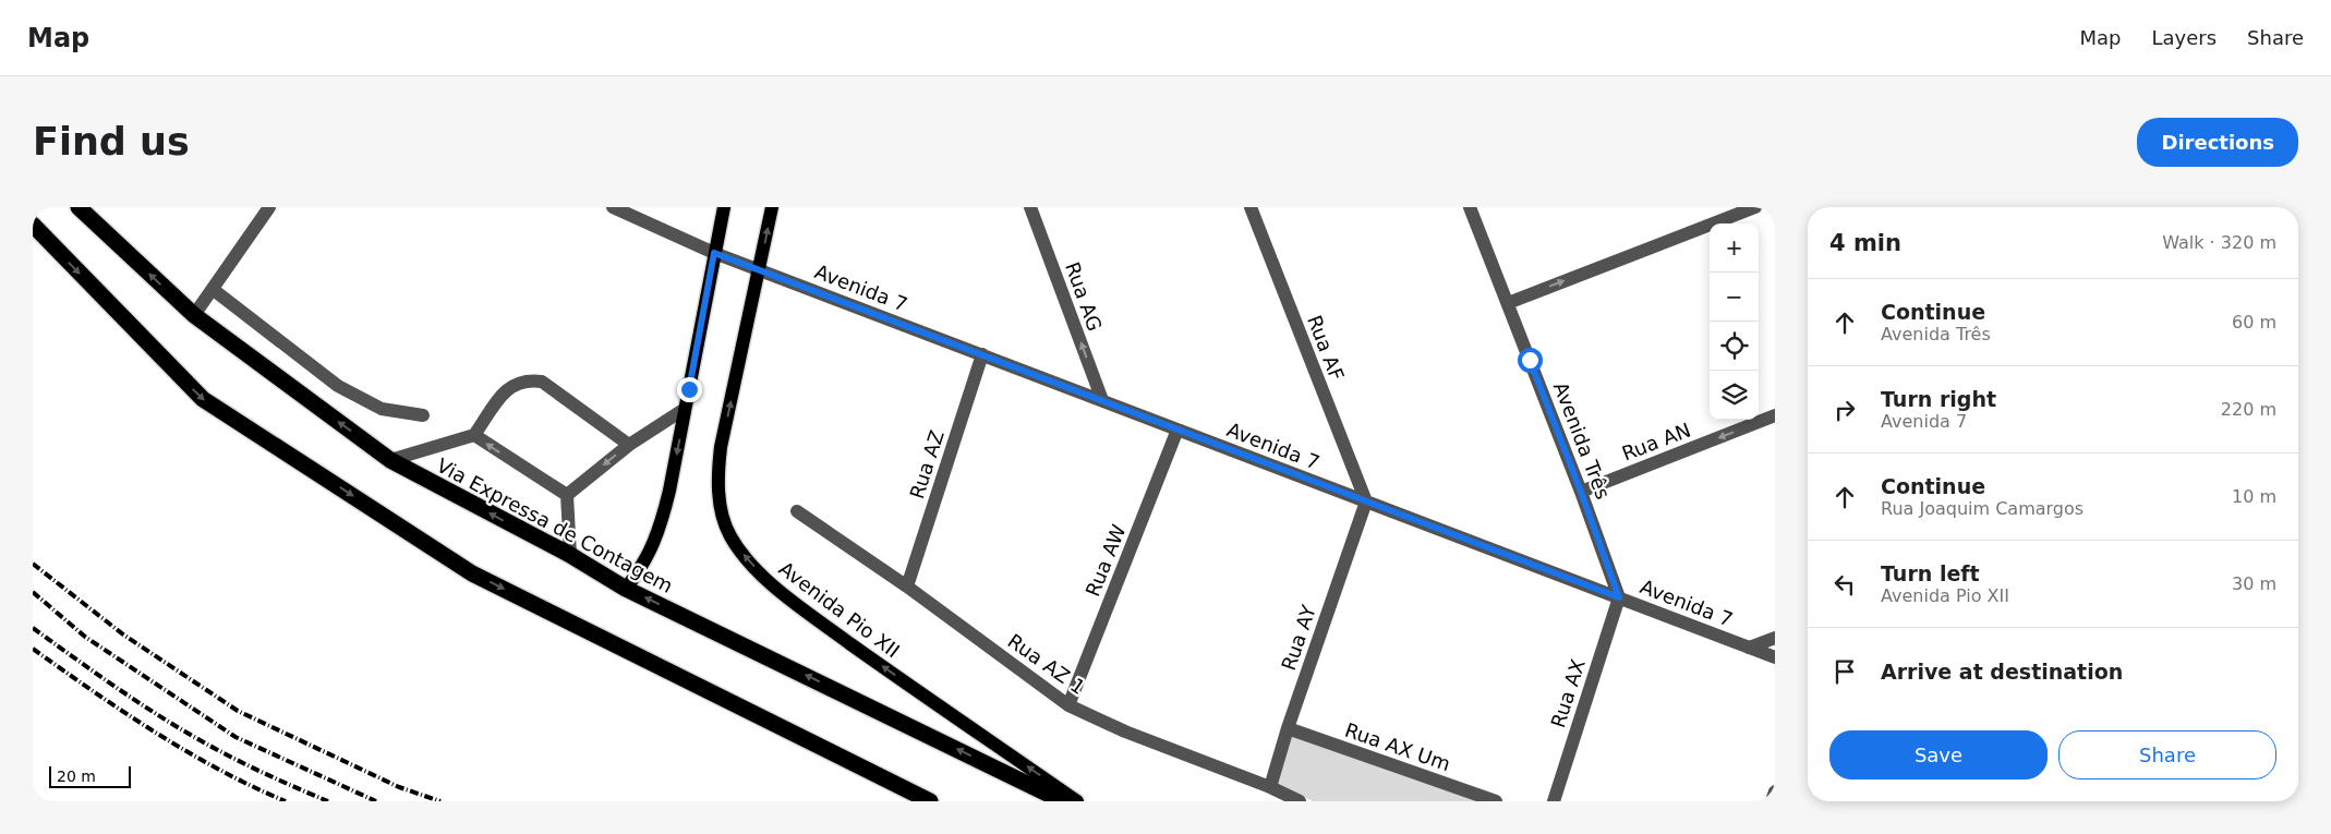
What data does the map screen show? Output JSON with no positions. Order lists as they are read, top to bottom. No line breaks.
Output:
{"streets":{"highway":["Via Expressa de Contagem"],"main road":["Avenida Pio XII"],"street":["Avenida 7","Rua AG","Rua AF","Avenida Três","Rua AN","Rua AZ","Rua AW","Rua AY","Rua AZ 1","Rua AX","Rua AX Um"]},"crossings":[["Avenida 7","Rua AG"],["Avenida 7","Rua AF"],["Avenida 7","Avenida Três"],["Avenida 7","Rua AZ"],["Avenida 7","Rua AW"],["Avenida 7","Avenida Pio XII"],["Avenida 7","Rua AY"],["Avenida 7","Rua AX"],["Rua AF","Rua AY"],["Avenida Três","Rua AN"],["Avenida Três","Rua AX"],["Rua AZ","Rua AZ 1"],["Rua AW","Rua AZ 1"],["Rua AY","Rua AZ 1"],["Rua AY","Rua AX Um"]],"one_way":["Rua AG","Rua AN","Avenida Pio XII"],"scale_bar":"20 m","page":{"header":"Map","nav":["Map","Layers","Share"],"buttons":["Directions",["Save","Share"]],"title":"Find us","heading":["4 min","Walk · 320 m"],"map_buttons":["+","−"],"list":[["Continue","Avenida Três","60 m"],["Turn right","Avenida 7","220 m"],["Continue","Rua Joaquim Camargos","10 m"],["Turn left","Avenida Pio XII","30 m"],"Arrive at destination"],"scale":"20 m"}}
